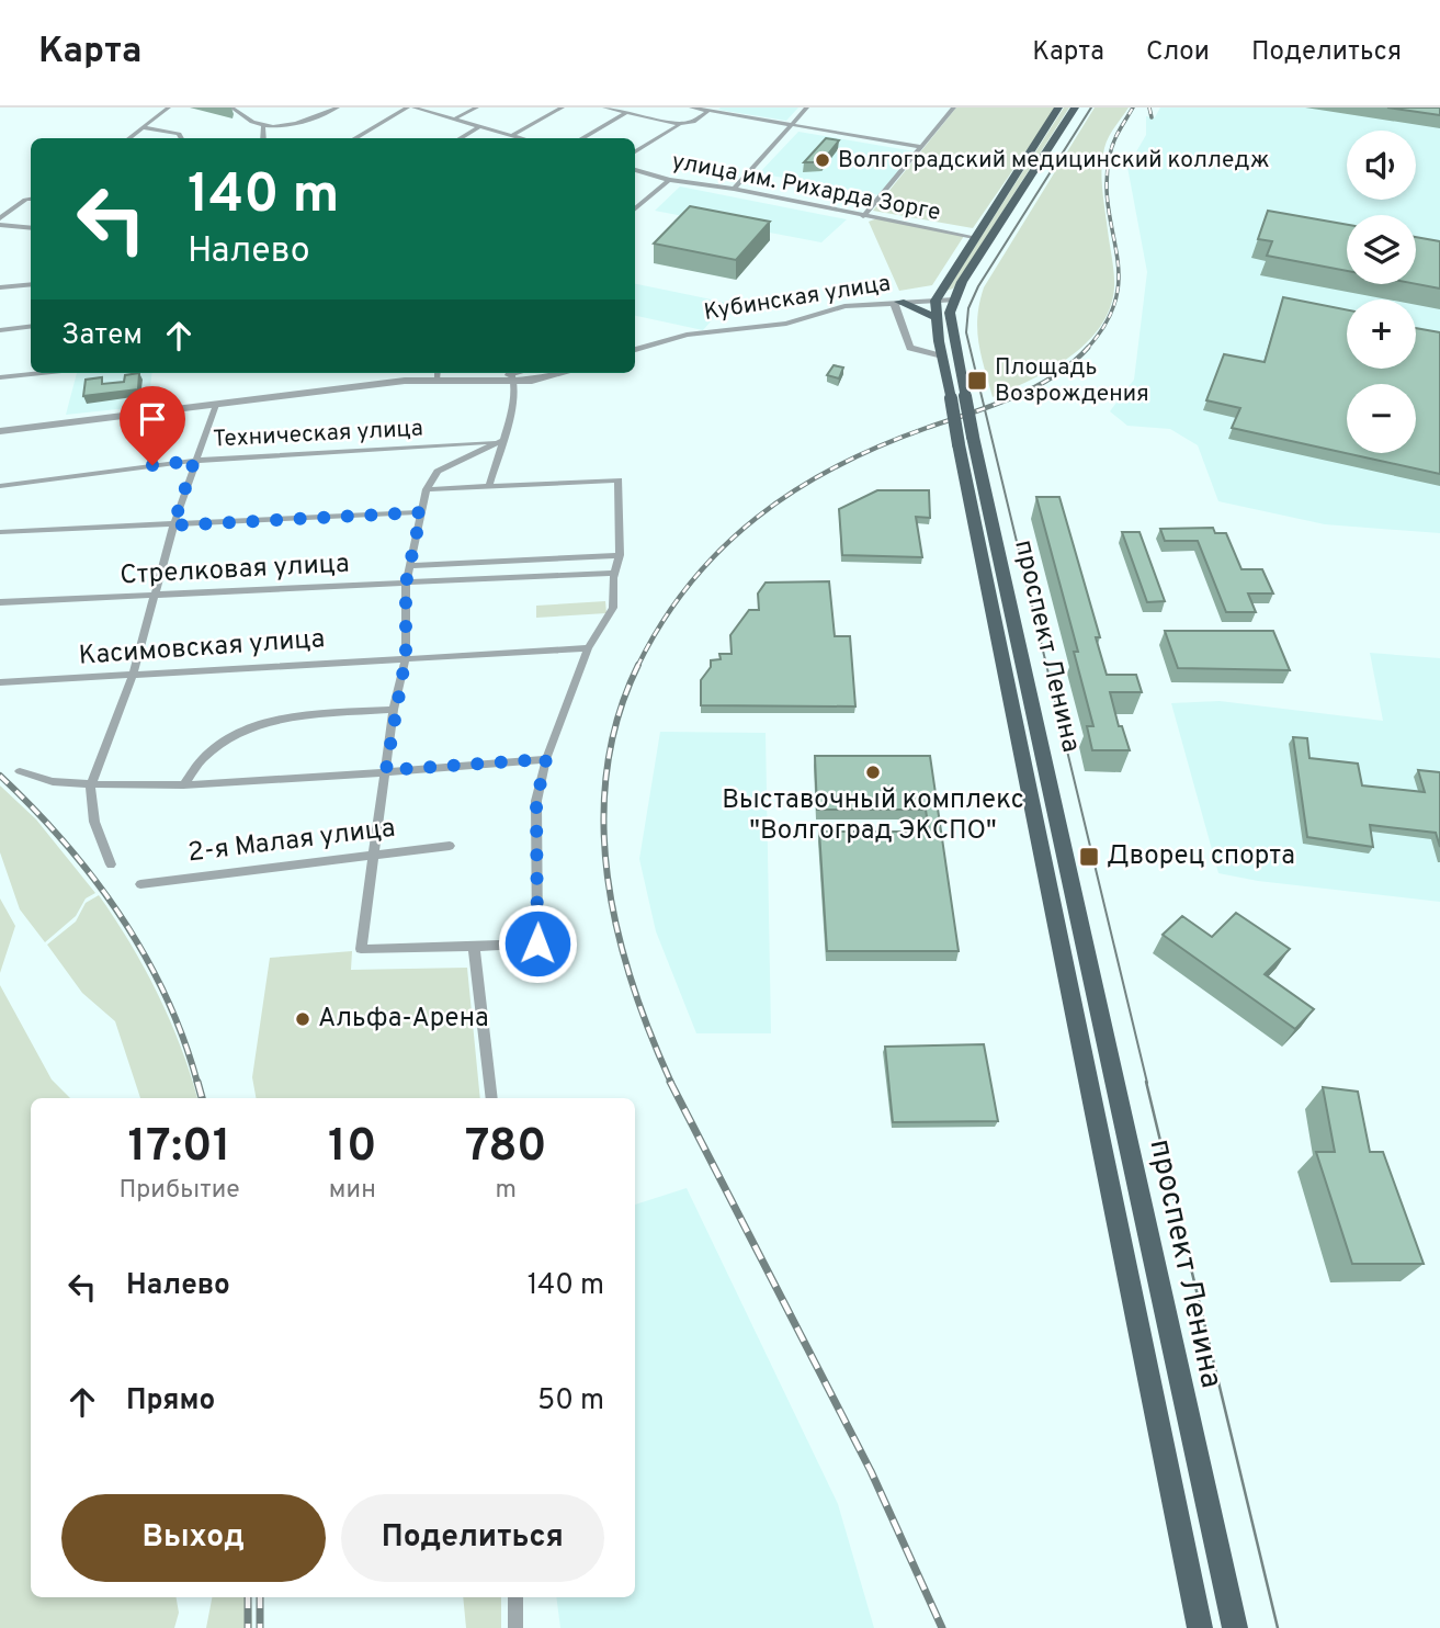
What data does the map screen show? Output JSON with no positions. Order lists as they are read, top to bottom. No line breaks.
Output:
{"streets":{"main road":["проспект Ленина"],"street":["улица им. Рихарда Зорге","Кубинская улица","Техническая улица","Стрелковая улица","Касимовская улица","2-я Малая улица"]},"places":{"other":["Волгоградский медицинский колледж","Выставочный комплекс \"Волгоград ЭКСПО\"","Альфа-Арена"],"transit":["Площадь Возрождения","Дворец спорта"]},"page":{"header":"Карта","nav":["Карта","Слои","Поделиться"],"map_buttons":["+","−"],"turn":["140 m","Налево"],"then":"Затем","eta":["17:01","Прибытие","10","мин","780","m"],"list":[{"name":"Налево","value":"140 m"},{"name":"Прямо","value":"50 m"}],"buttons":["Выход","Поделиться"]}}
